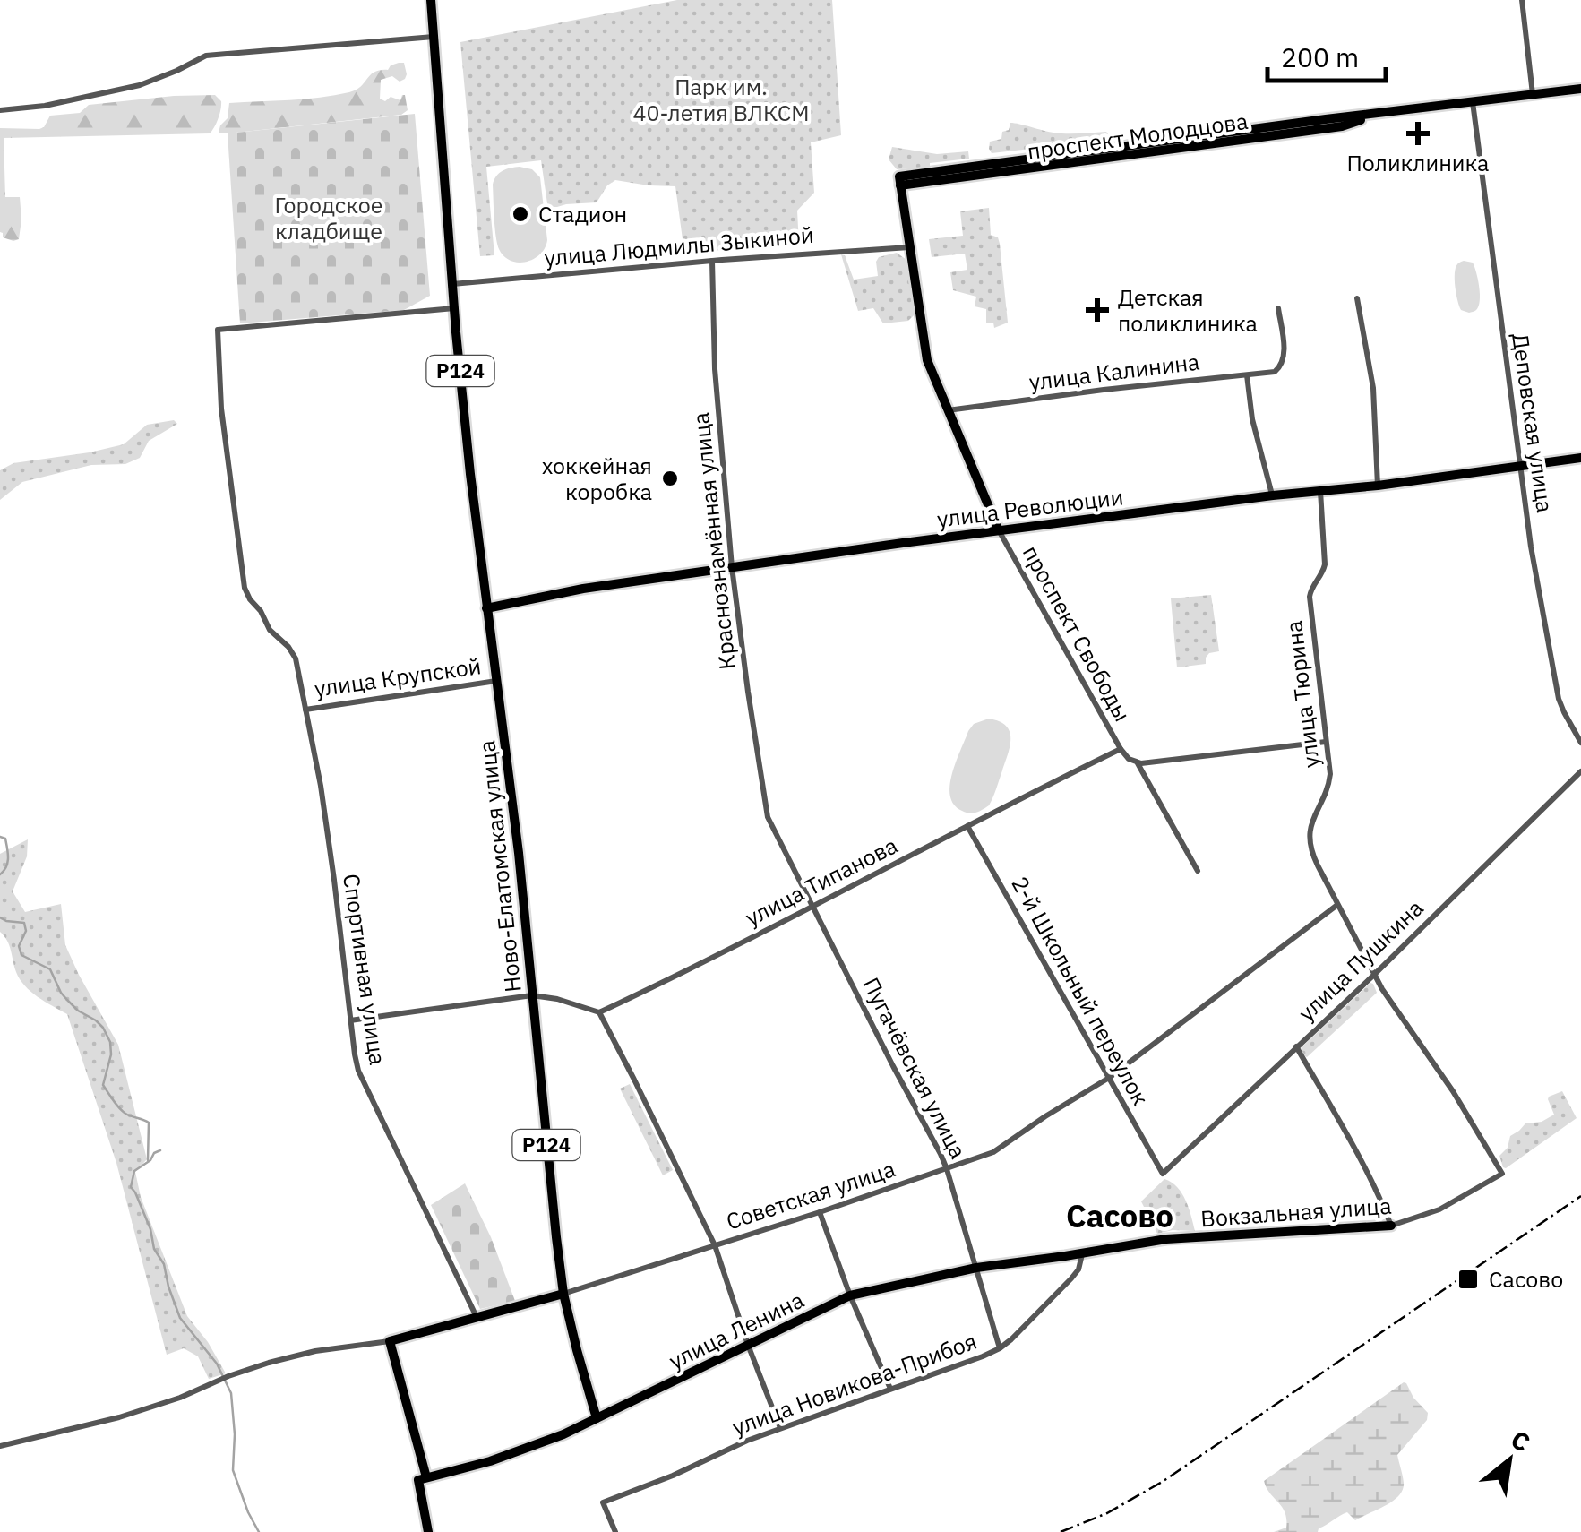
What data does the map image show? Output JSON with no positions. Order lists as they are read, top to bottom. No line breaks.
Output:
{"streets":{"main road":["проспект Молодцова","Р124","улица Революции","проспект Свободы","Ново-Елатомская улица","Советская улица","Вокзальная улица","улица Ленина"],"street":["улица Людмилы Зыкиной","улица Калинина","Деповская улица","Краснознамённая улица","улица Крупской","улица Тюрина","улица Типанова","улица Пушкина","Спортивная улица","2-й Школьный переулок","Пугачёвская улица","улица Новикова-Прибоя"]},"crossings":[["проспект Молодцова","Деповская улица"],["проспект Молодцова","проспект Свободы"],["улица Людмилы Зыкиной","Краснознамённая улица"],["улица Людмилы Зыкиной","проспект Свободы"],["улица Людмилы Зыкиной","Ново-Елатомская улица"],["Р124","Ново-Елатомская улица"],["улица Калинина","проспект Свободы"],["Деповская улица","улица Революции"],["улица Революции","Краснознамённая улица"],["улица Революции","проспект Свободы"],["улица Революции","улица Тюрина"],["улица Революции","Ново-Елатомская улица"],["Краснознамённая улица","Пугачёвская улица"],["проспект Свободы","улица Типанова"],["улица Крупской","Ново-Елатомская улица"],["улица Крупской","Спортивная улица"],["улица Тюрина","Советская улица"],["Ново-Елатомская улица","Спортивная улица"],["Ново-Елатомская улица","Советская улица"],["Ново-Елатомская улица","улица Ленина"],["улица Типанова","2-й Школьный переулок"],["улица Типанова","Пугачёвская улица"],["улица Пушкина","2-й Школьный переулок"],["улица Пушкина","Вокзальная улица"],["Спортивная улица","Советская улица"],["2-й Школьный переулок","Советская улица"],["Пугачёвская улица","Советская улица"],["Пугачёвская улица","улица Ленина"],["Пугачёвская улица","улица Новикова-Прибоя"],["Вокзальная улица","улица Ленина"],["Вокзальная улица","улица Новикова-Прибоя"],["улица Ленина","улица Новикова-Прибоя"]],"districts":["Сасово"],"parks":["Парк им. 40-летия ВЛКСМ","Городское кладбище"],"places":{"health":["Поликлиника","Детская поликлиника"],"other":["Стадион","хоккейная коробка"],"transit":["Сасово"]},"scale_bar":"200 m","north":"top right"}
